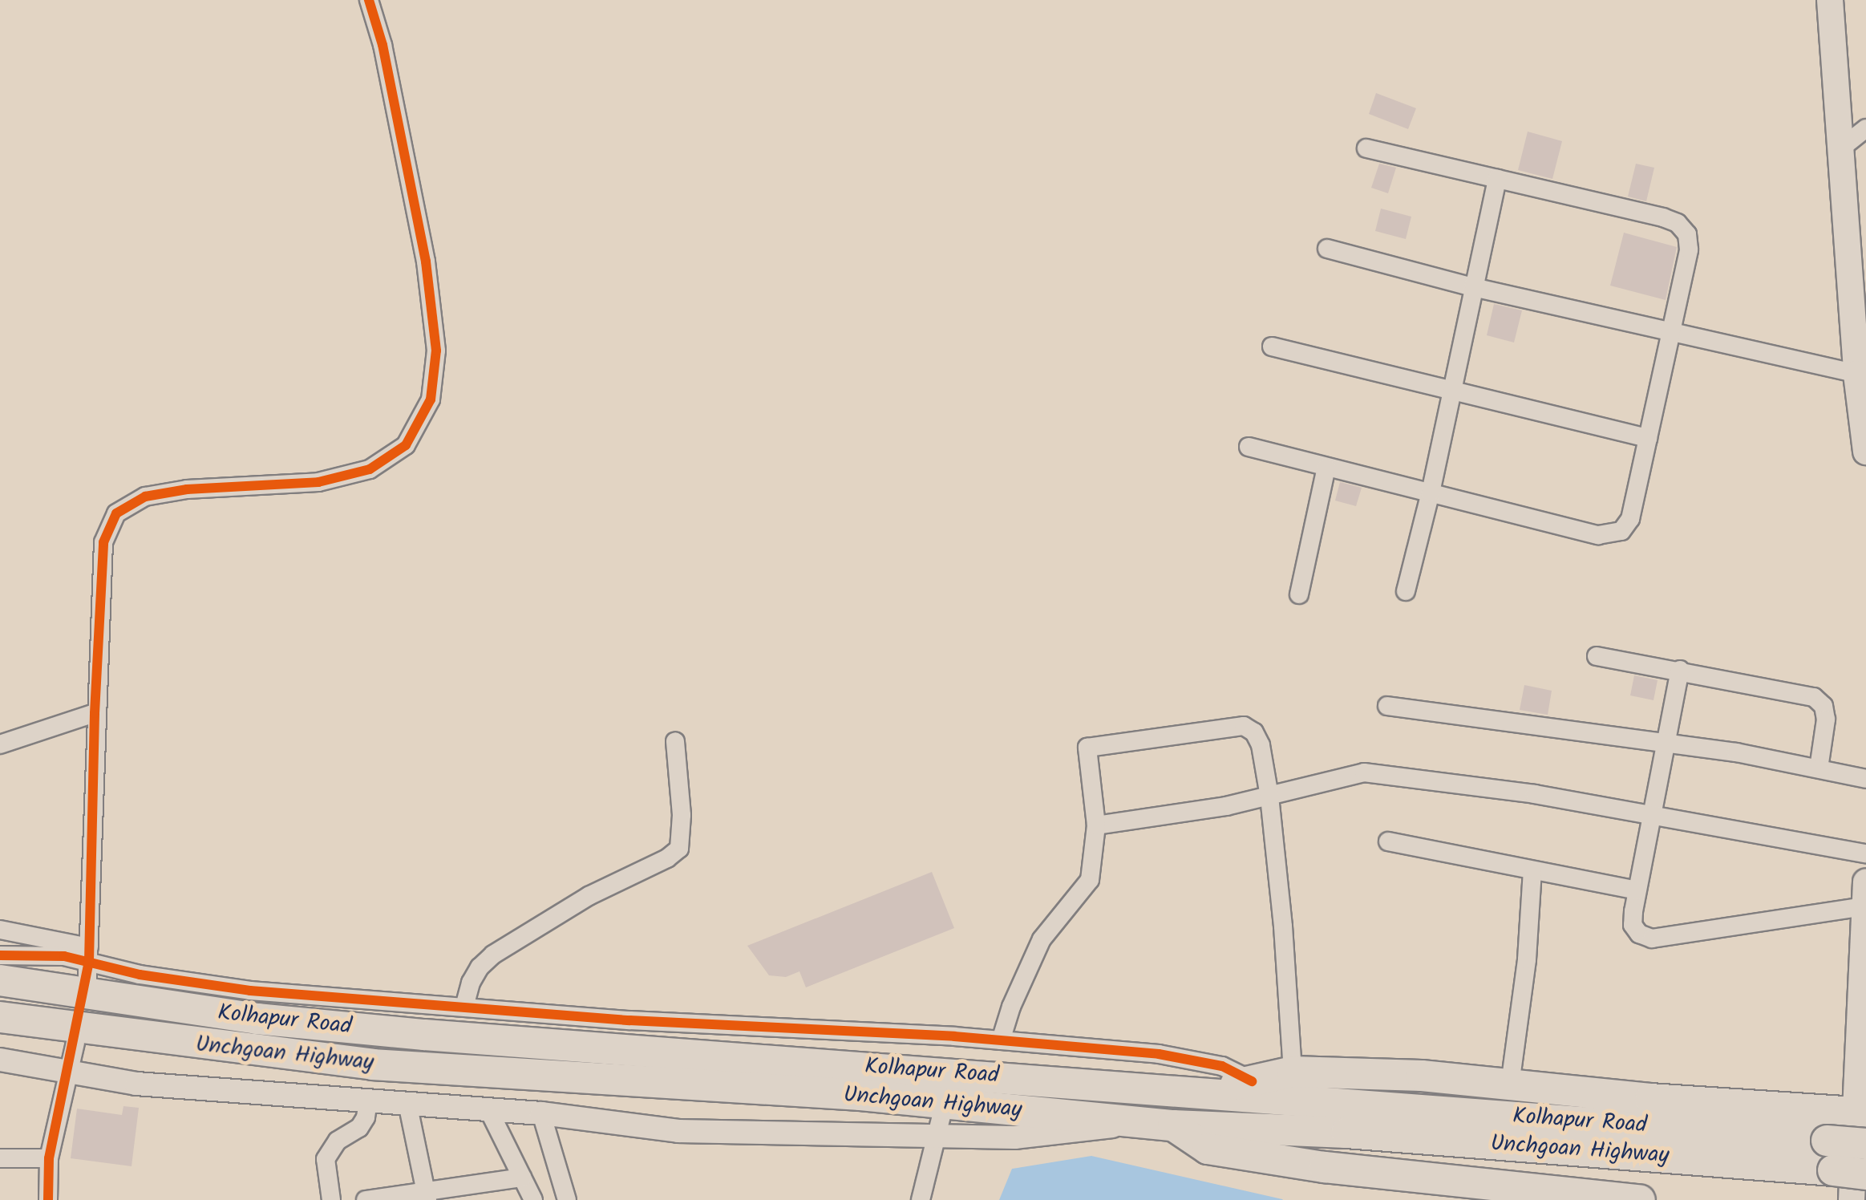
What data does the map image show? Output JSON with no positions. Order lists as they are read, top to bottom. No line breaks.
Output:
{"streets":{"highway":["Kolhapur Road","Unchgoan Highway"]}}
